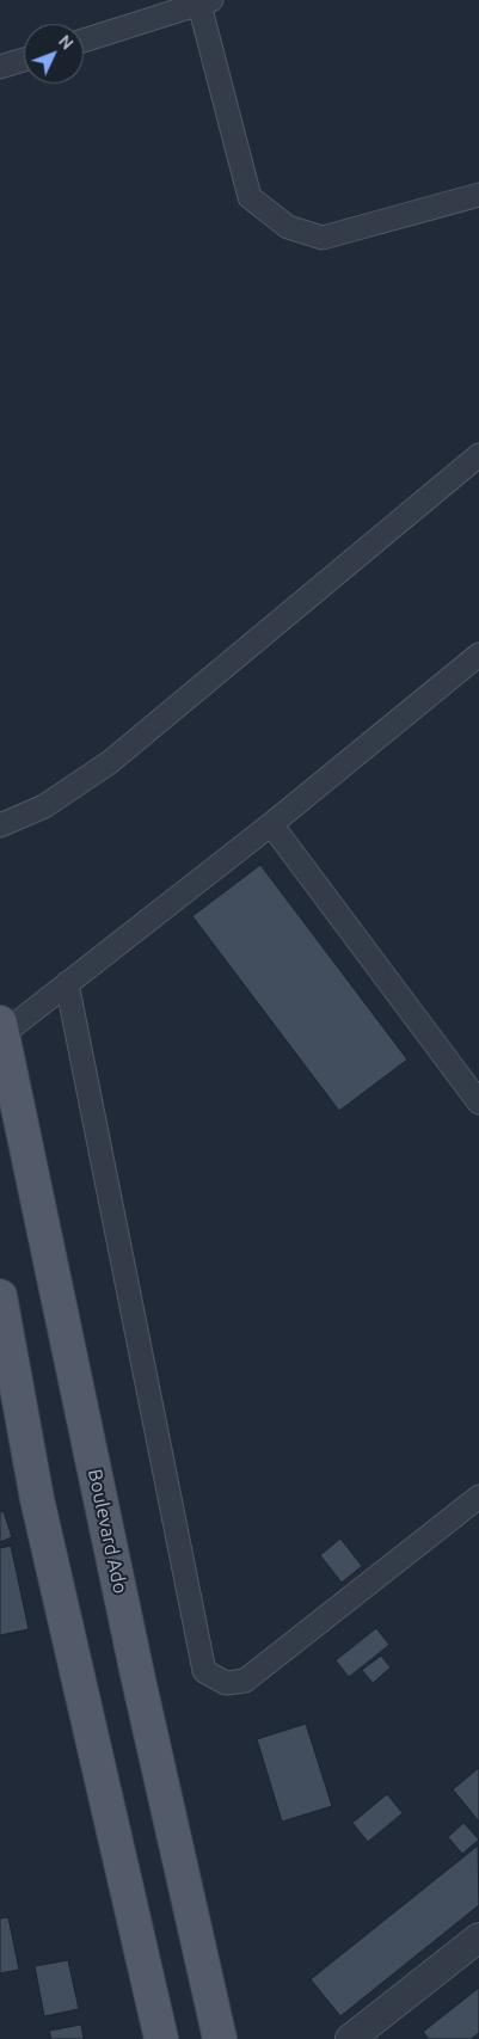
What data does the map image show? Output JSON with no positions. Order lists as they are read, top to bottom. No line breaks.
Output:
{"streets":{"main road":["Boulevard Ado"]},"north":"top right"}
